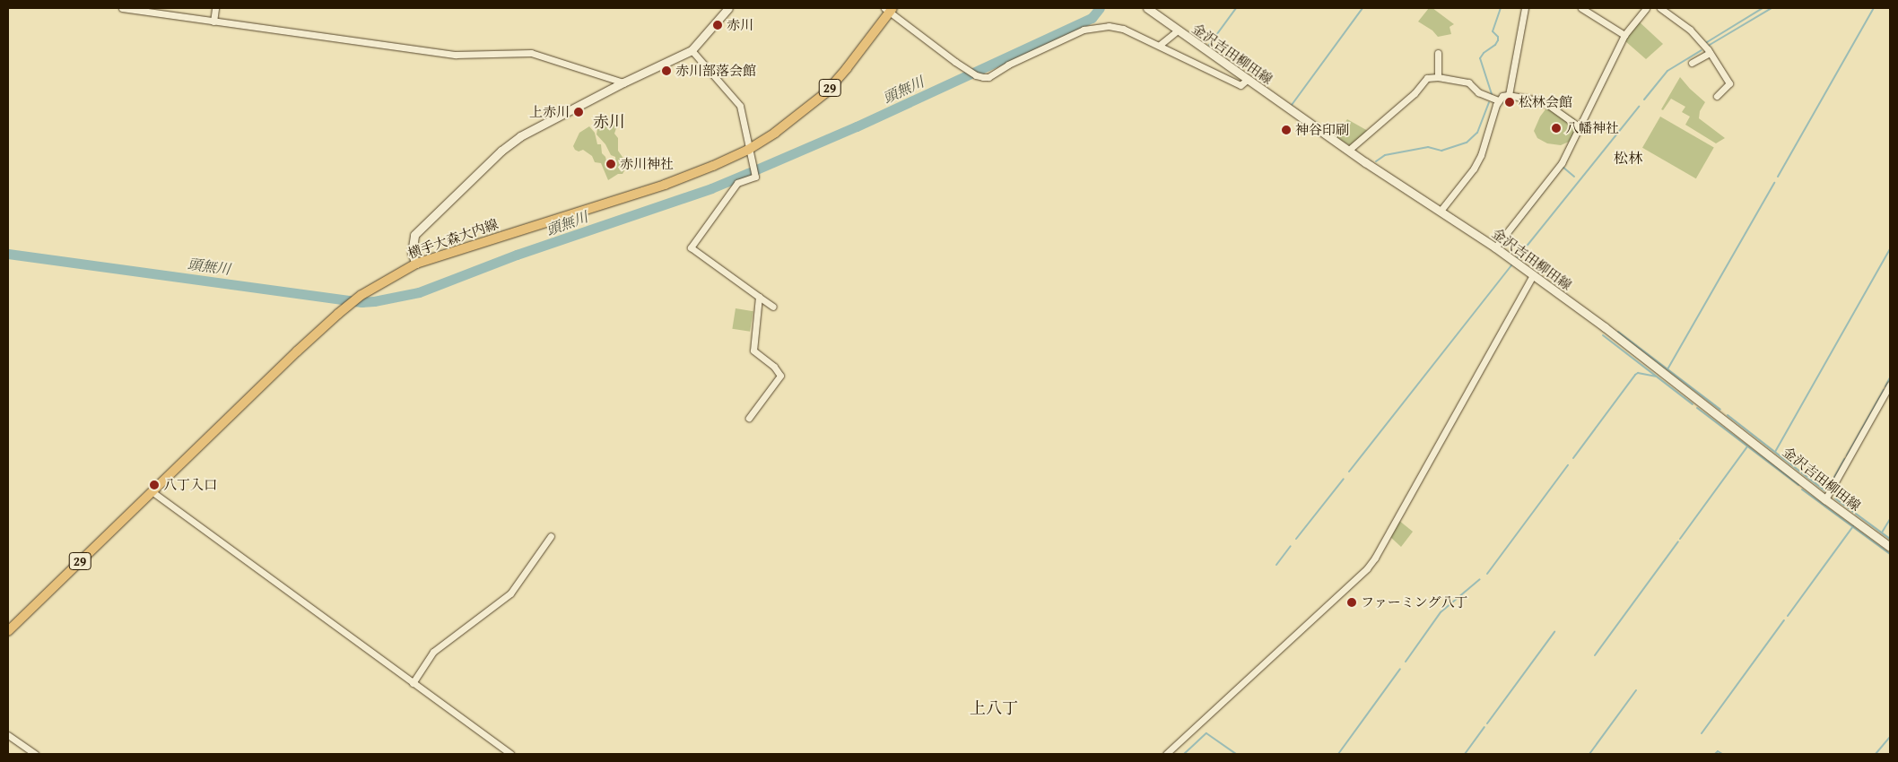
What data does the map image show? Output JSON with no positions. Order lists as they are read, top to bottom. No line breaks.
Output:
{"streets":{"main road":["金沢吉田柳田線","29","横手大森大内線"]},"districts":["赤川","松林","上八丁"],"water":["頭無川"],"places":["赤川","赤川部落会館","松林会館","上赤川","八幡神社","神谷印刷","赤川神社","八丁入口","ファーミング八丁"]}
